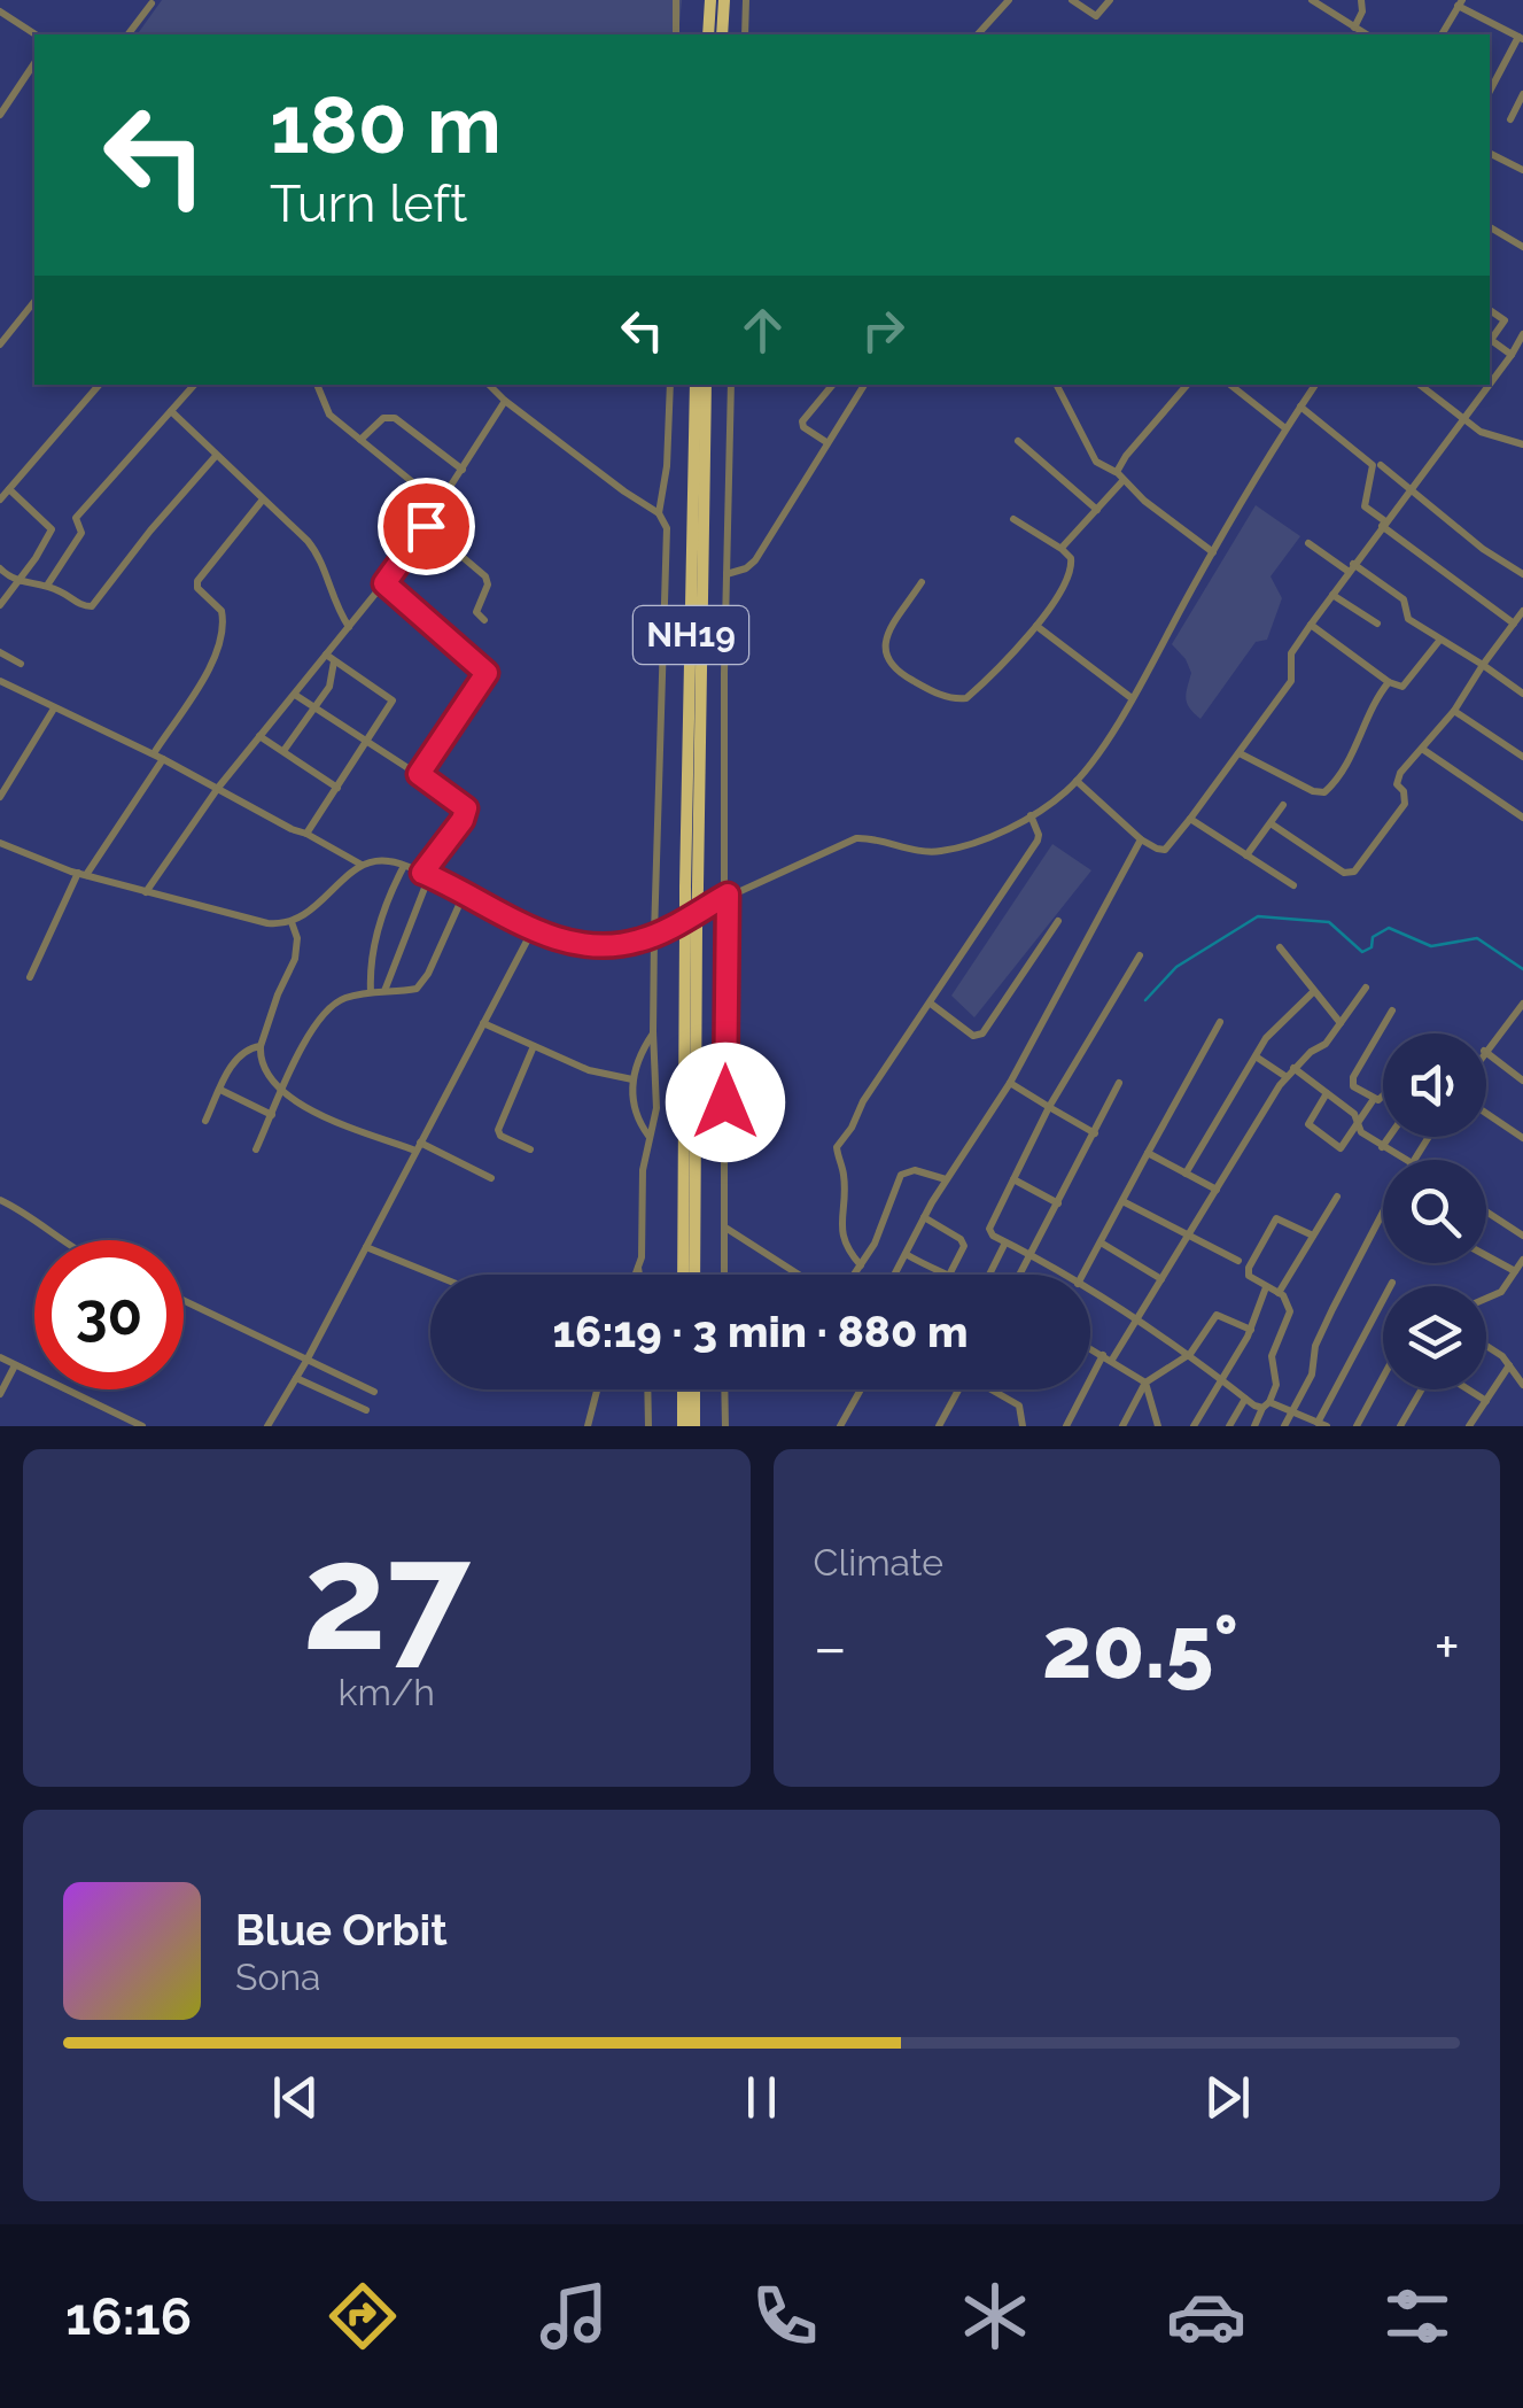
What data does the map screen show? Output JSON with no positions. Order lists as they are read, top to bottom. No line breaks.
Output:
{"streets":{"highway":["NH19"]},"page":{"turn":["180 m","Turn left"],"limit":"30","trip":"16:19 · 3 min · 880 m","tile":[["27","km/h"],"Climate"],"heat":["−","20.5°","+"],"song":["Blue Orbit","Sona"],"tabs":"16:16"}}
